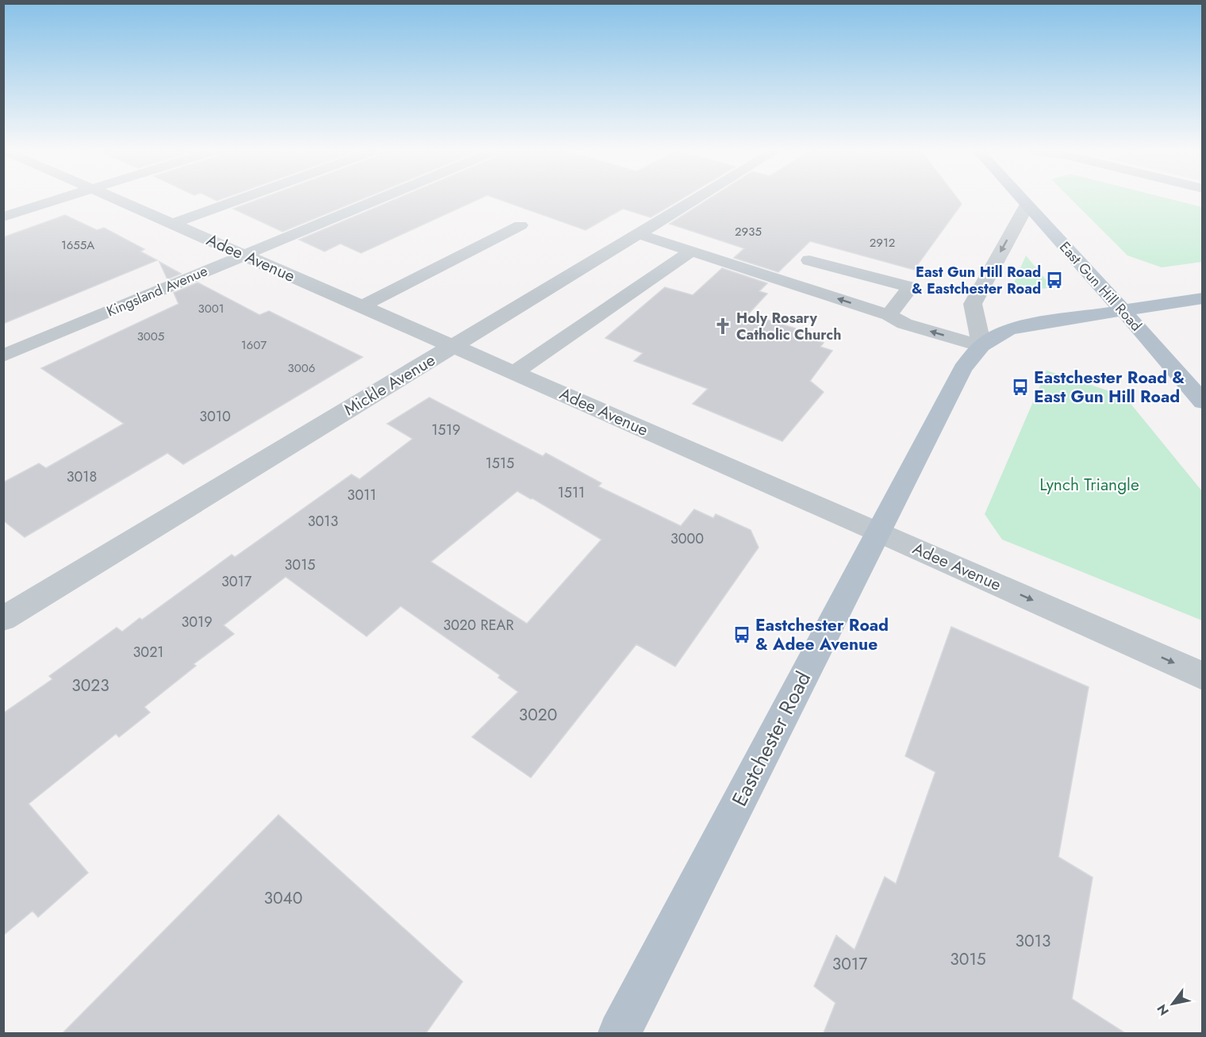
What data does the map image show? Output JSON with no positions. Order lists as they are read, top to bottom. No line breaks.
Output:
{"streets":{"main road":["East Gun Hill Road","Eastchester Road"],"street":["Adee Avenue","Kingsland Avenue","Mickle Avenue"]},"crossings":[["Adee Avenue","Kingsland Avenue"],["Adee Avenue","Mickle Avenue"],["Adee Avenue","Eastchester Road"],["East Gun Hill Road","Eastchester Road"]],"parks":["Lynch Triangle"],"places":{"bus stop":["East Gun Hill Road & Eastchester Road","Eastchester Road & East Gun Hill Road","Eastchester Road & Adee Avenue"],"church":["Holy Rosary Catholic Church"]},"house_numbers":["2935","2912","1655A","3001","3005","1607","3006","3010","1519","1515","3018","1511","3011","3013","3000","3015","3017","3019","3020 REAR","3021","3023","3020","3040","3013","3015","3017"],"north":"bottom left"}
